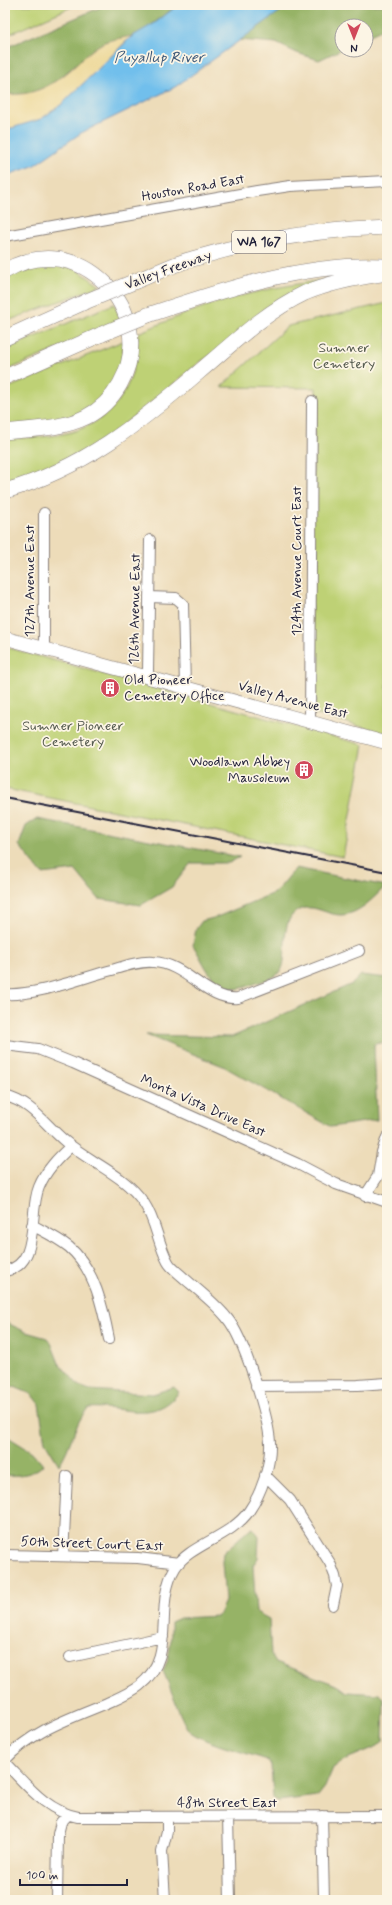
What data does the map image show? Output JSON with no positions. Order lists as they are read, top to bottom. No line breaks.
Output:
{"streets":{"highway":["WA 167","Valley Freeway"],"main road":["Valley Avenue East"],"street":["Houston Road East","124th Avenue Court East","127th Avenue East","126th Avenue East","Monta Vista Drive East","50th Street Court East","48th Street East"]},"crossings":[["124th Avenue Court East","Valley Avenue East"],["127th Avenue East","Valley Avenue East"],["126th Avenue East","Valley Avenue East"]],"water":["Puyallup River"],"parks":["Sumner Cemetery","Sumner Pioneer Cemetery"],"places":{"building":["Old Pioneer Cemetery Office","Woodlawn Abbey Mausoleum"]},"scale_bar":"100 m","north":"bottom"}
